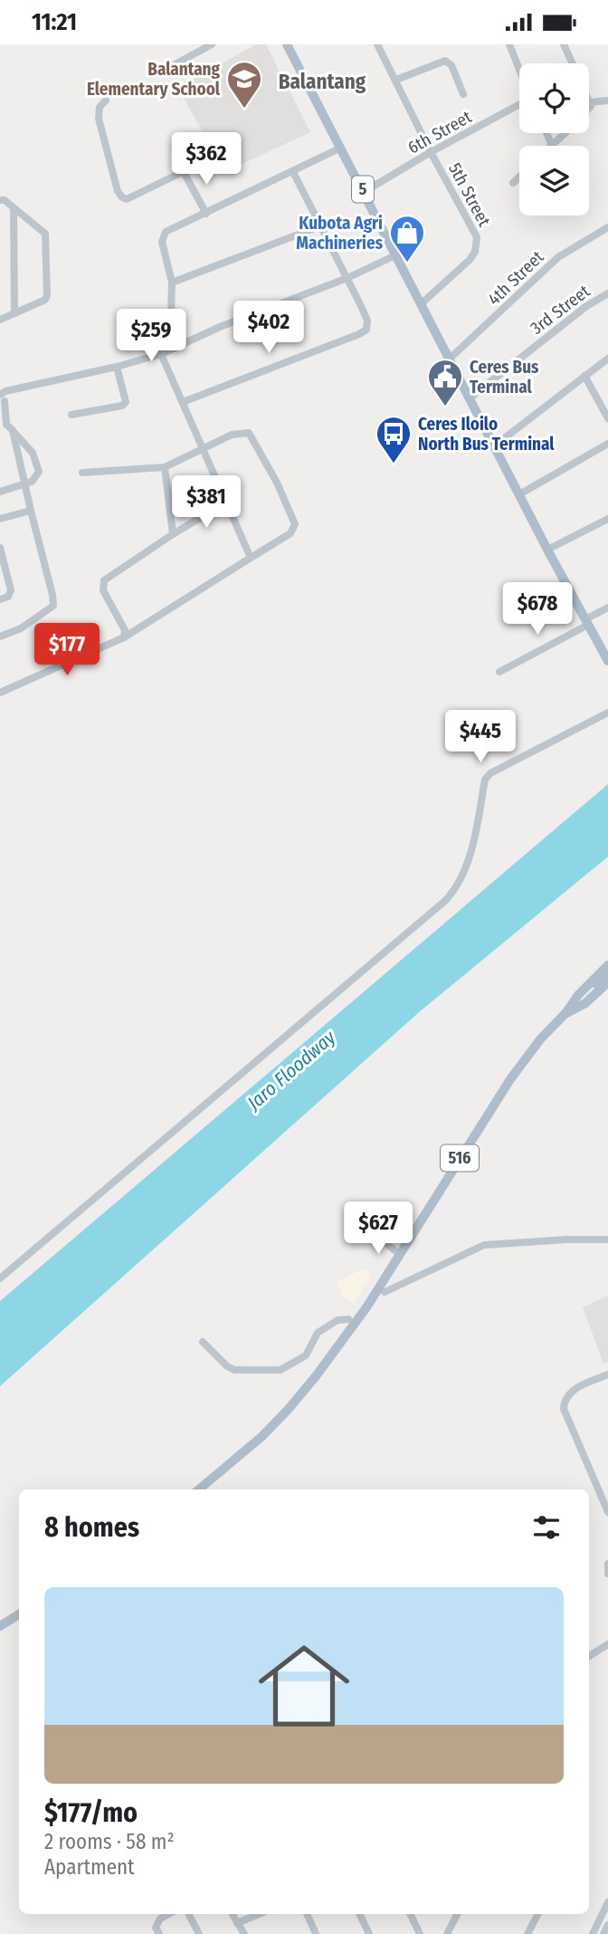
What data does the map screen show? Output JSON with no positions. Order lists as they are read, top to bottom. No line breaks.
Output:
{"streets":{"main road":["5","516"],"street":["6th Street","5th Street","4th Street","3rd Street"]},"crossings":[["6th Street","5"],["6th Street","5th Street"],["5","5th Street"],["5","4th Street"],["5","3rd Street"]],"districts":["Balantang"],"water":["Jaro Floodway"],"places":{"school or university":["Balantang Elementary School"],"shop":["Kubota Agri Machineries"],"public building":["Ceres Bus Terminal"],"bus stop":["Ceres Iloilo North Bus Terminal"]},"page":{"status":"11:21","price":["$362","$402","$259","$381","$678","$177","$445","$627"],"heading":"8 homes","list":[{"name":"$177/mo","note":"2 rooms · 58 m² · Apartment"}]}}
